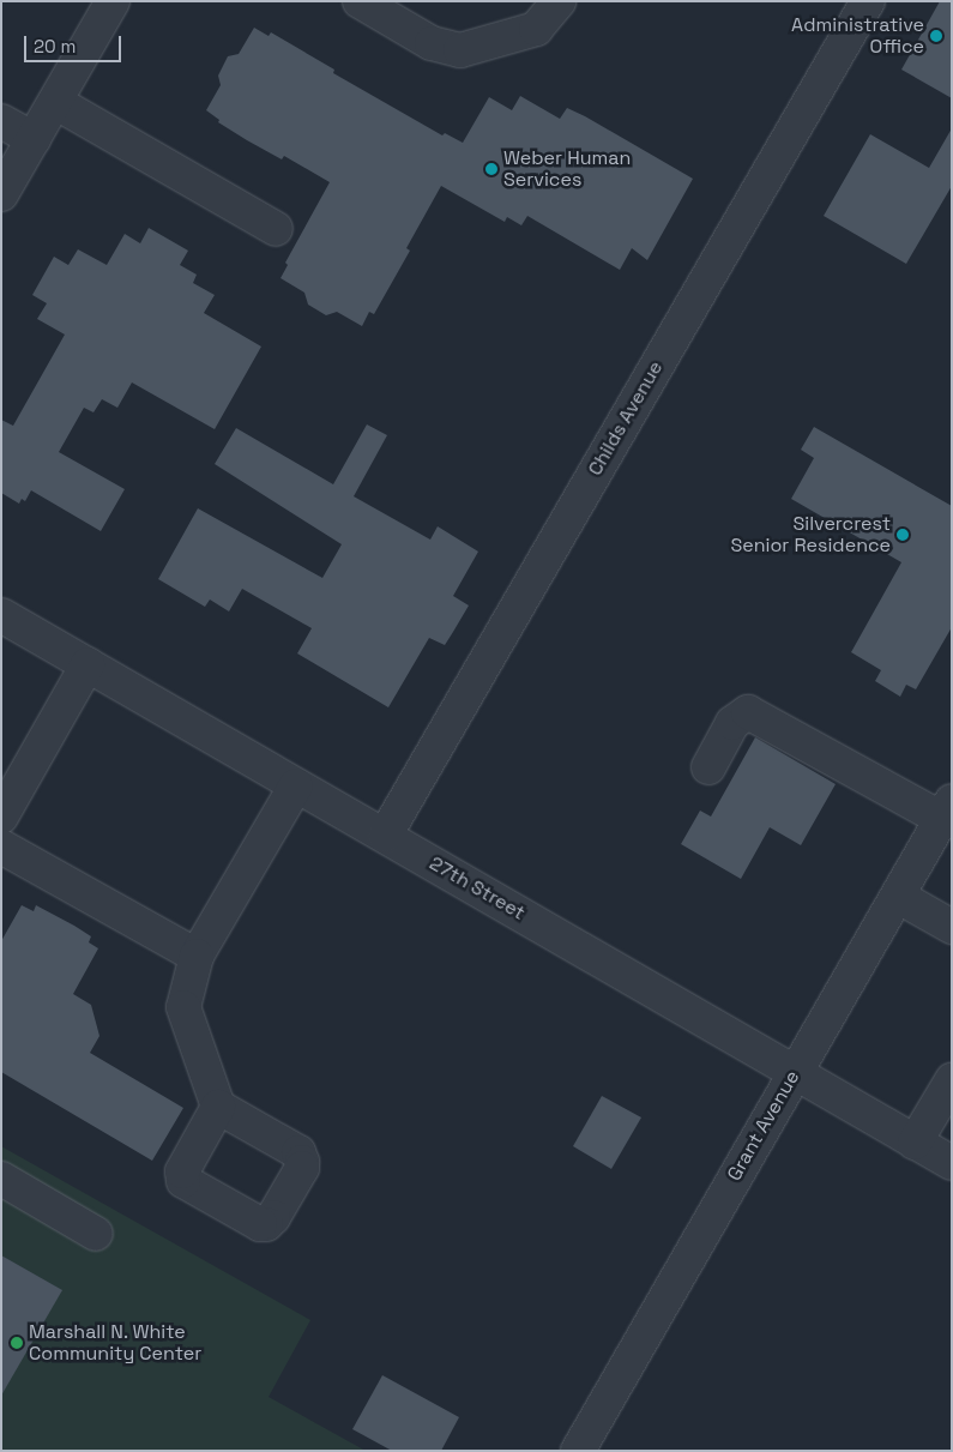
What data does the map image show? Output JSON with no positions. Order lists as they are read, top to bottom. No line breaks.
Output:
{"streets":{"street":["Childs Avenue","27th Street","Grant Avenue"]},"crossings":[["Childs Avenue","27th Street"],["27th Street","Grant Avenue"]],"places":["Administrative Office","Weber Human Services","Silvercrest Senior Residence","Marshall N. White Community Center"],"scale_bar":"20 m"}
